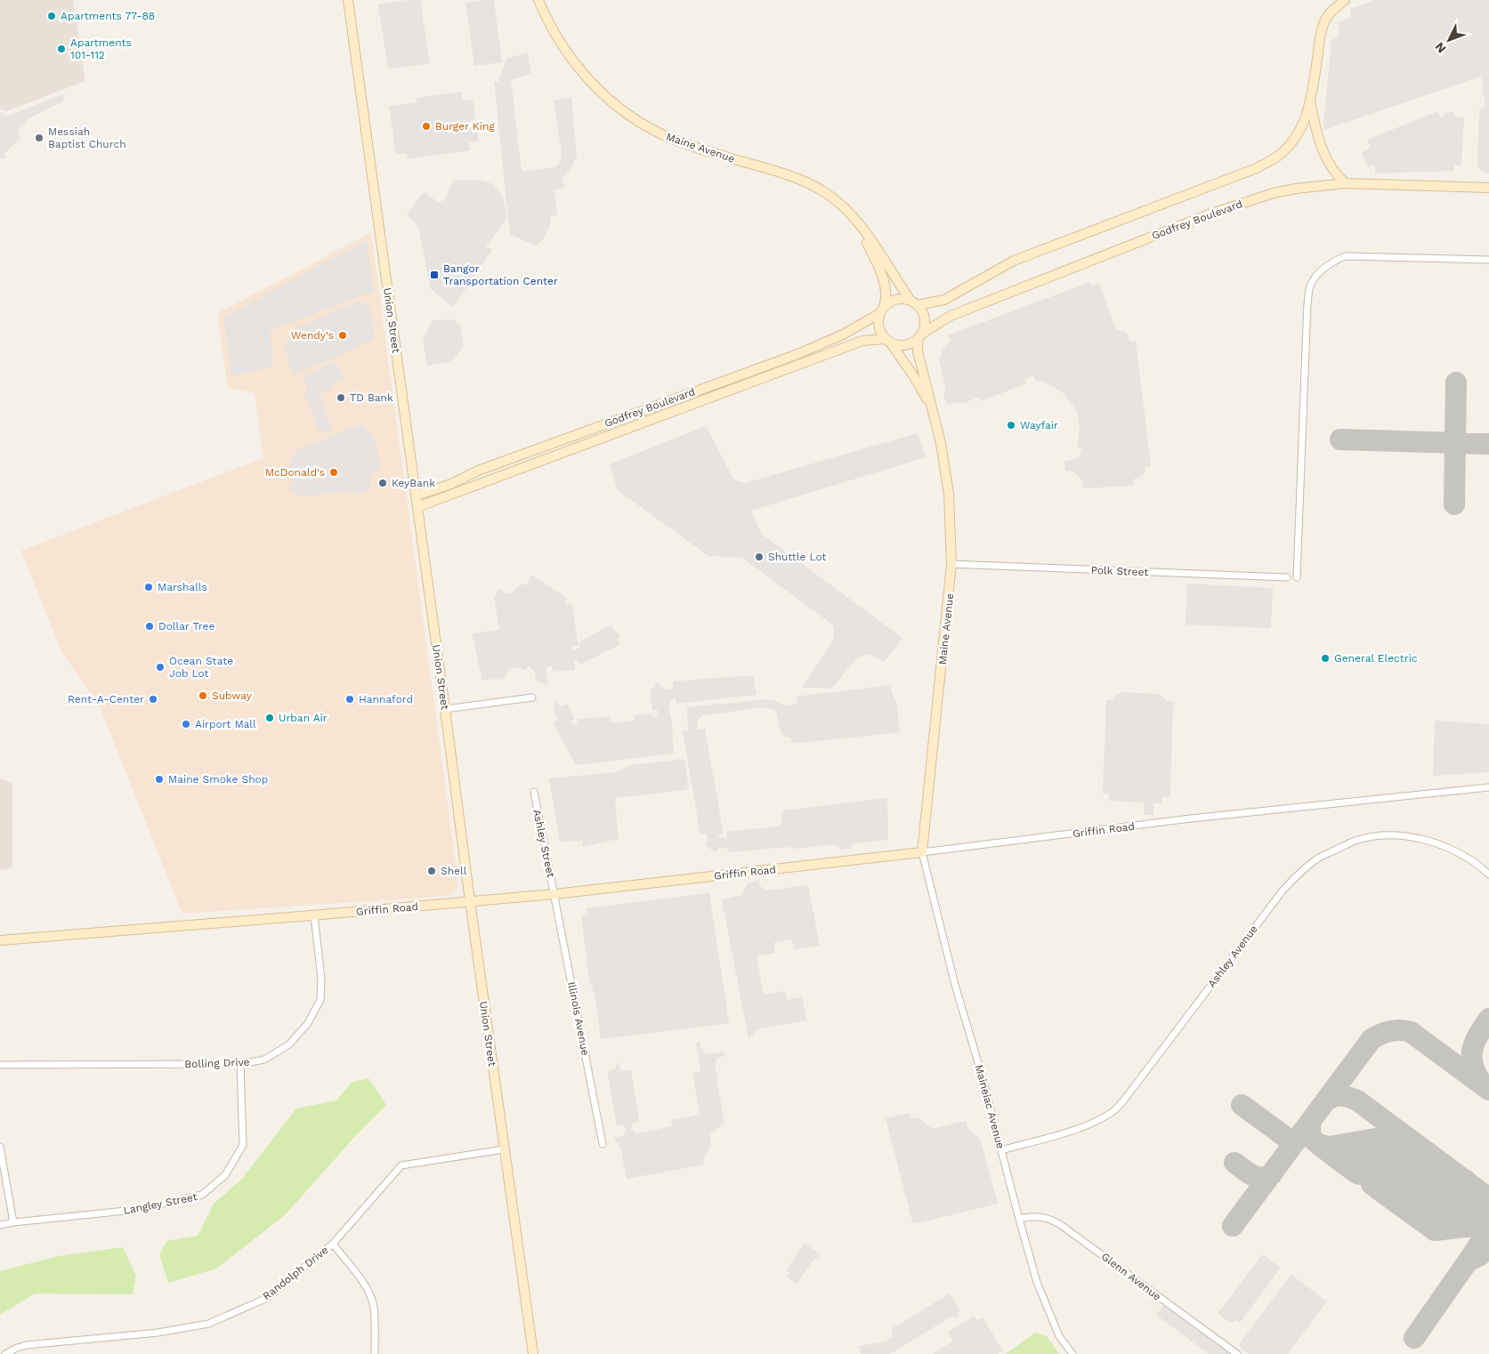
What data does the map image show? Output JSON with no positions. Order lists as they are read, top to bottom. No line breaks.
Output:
{"streets":{"street":["Maine Avenue","Godfrey Boulevard","Union Street","Polk Street","Griffin Road","Ashley Street","Ashley Avenue","Illinois Avenue","Bolling Drive","Maineiac Avenue","Langley Street","Randolph Drive","Glenn Avenue"]},"crossings":[["Maine Avenue","Godfrey Boulevard"],["Maine Avenue","Polk Street"],["Maine Avenue","Griffin Road"],["Maine Avenue","Maineiac Avenue"],["Godfrey Boulevard","Union Street"],["Union Street","Griffin Road"],["Union Street","Randolph Drive"],["Griffin Road","Ashley Street"],["Griffin Road","Illinois Avenue"],["Griffin Road","Bolling Drive"],["Griffin Road","Maineiac Avenue"],["Ashley Street","Illinois Avenue"],["Ashley Avenue","Maineiac Avenue"],["Bolling Drive","Langley Street"],["Maineiac Avenue","Glenn Avenue"]],"places":{"other":["Apartments 77-88","Apartments 101-112","Burger King","Messiah Baptist Church","Wendy's","TD Bank","Wayfair","McDonald's","KeyBank","Shuttle Lot","Marshalls","Dollar Tree","General Electric","Ocean State Job Lot","Subway","Rent-A-Center","Hannaford","Urban Air","Airport Mall","Maine Smoke Shop","Shell"],"transit":["Bangor Transportation Center"]},"north":"bottom left"}
